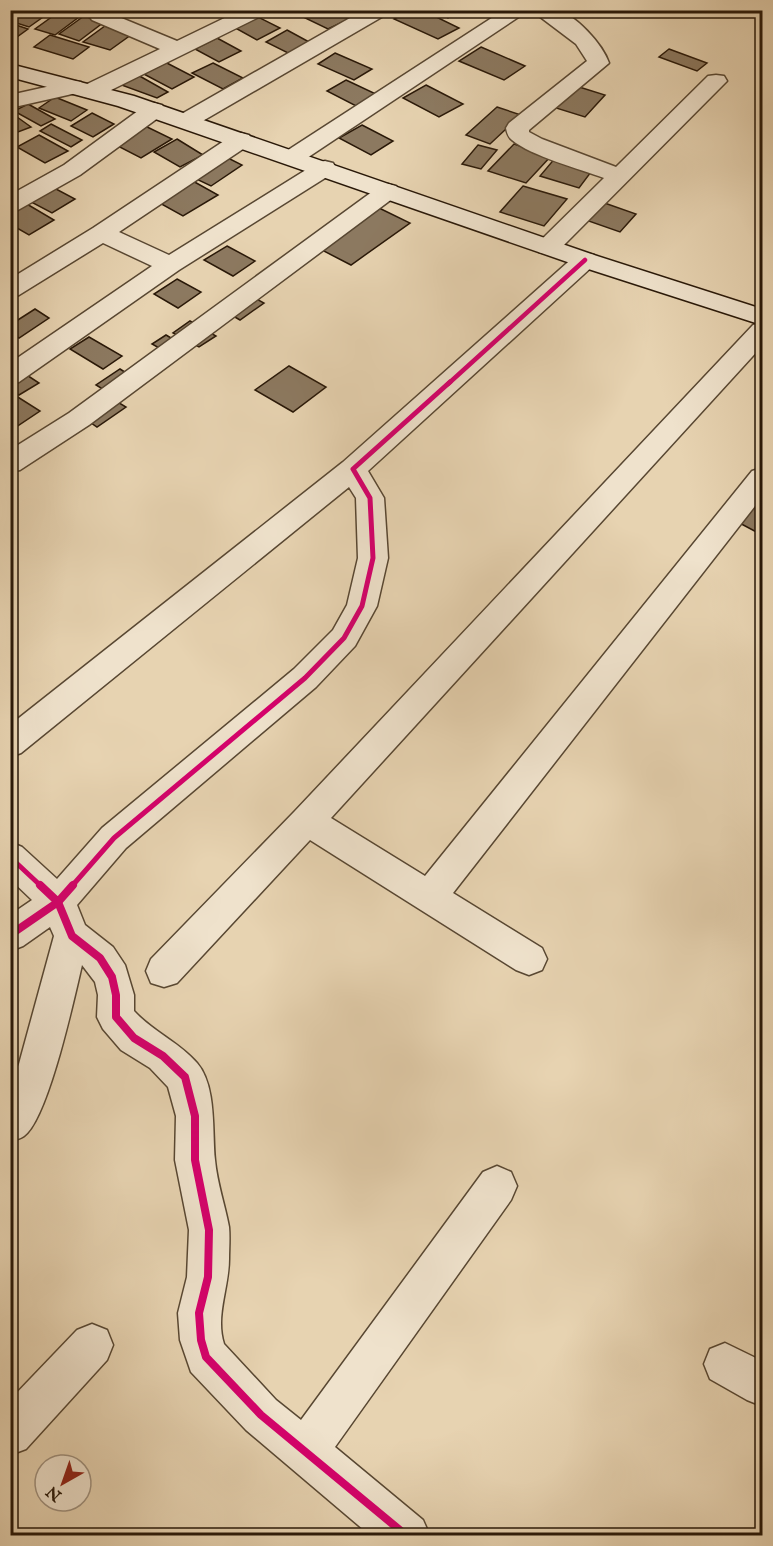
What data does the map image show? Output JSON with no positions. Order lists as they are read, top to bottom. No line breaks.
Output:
{"north":"bottom left"}
